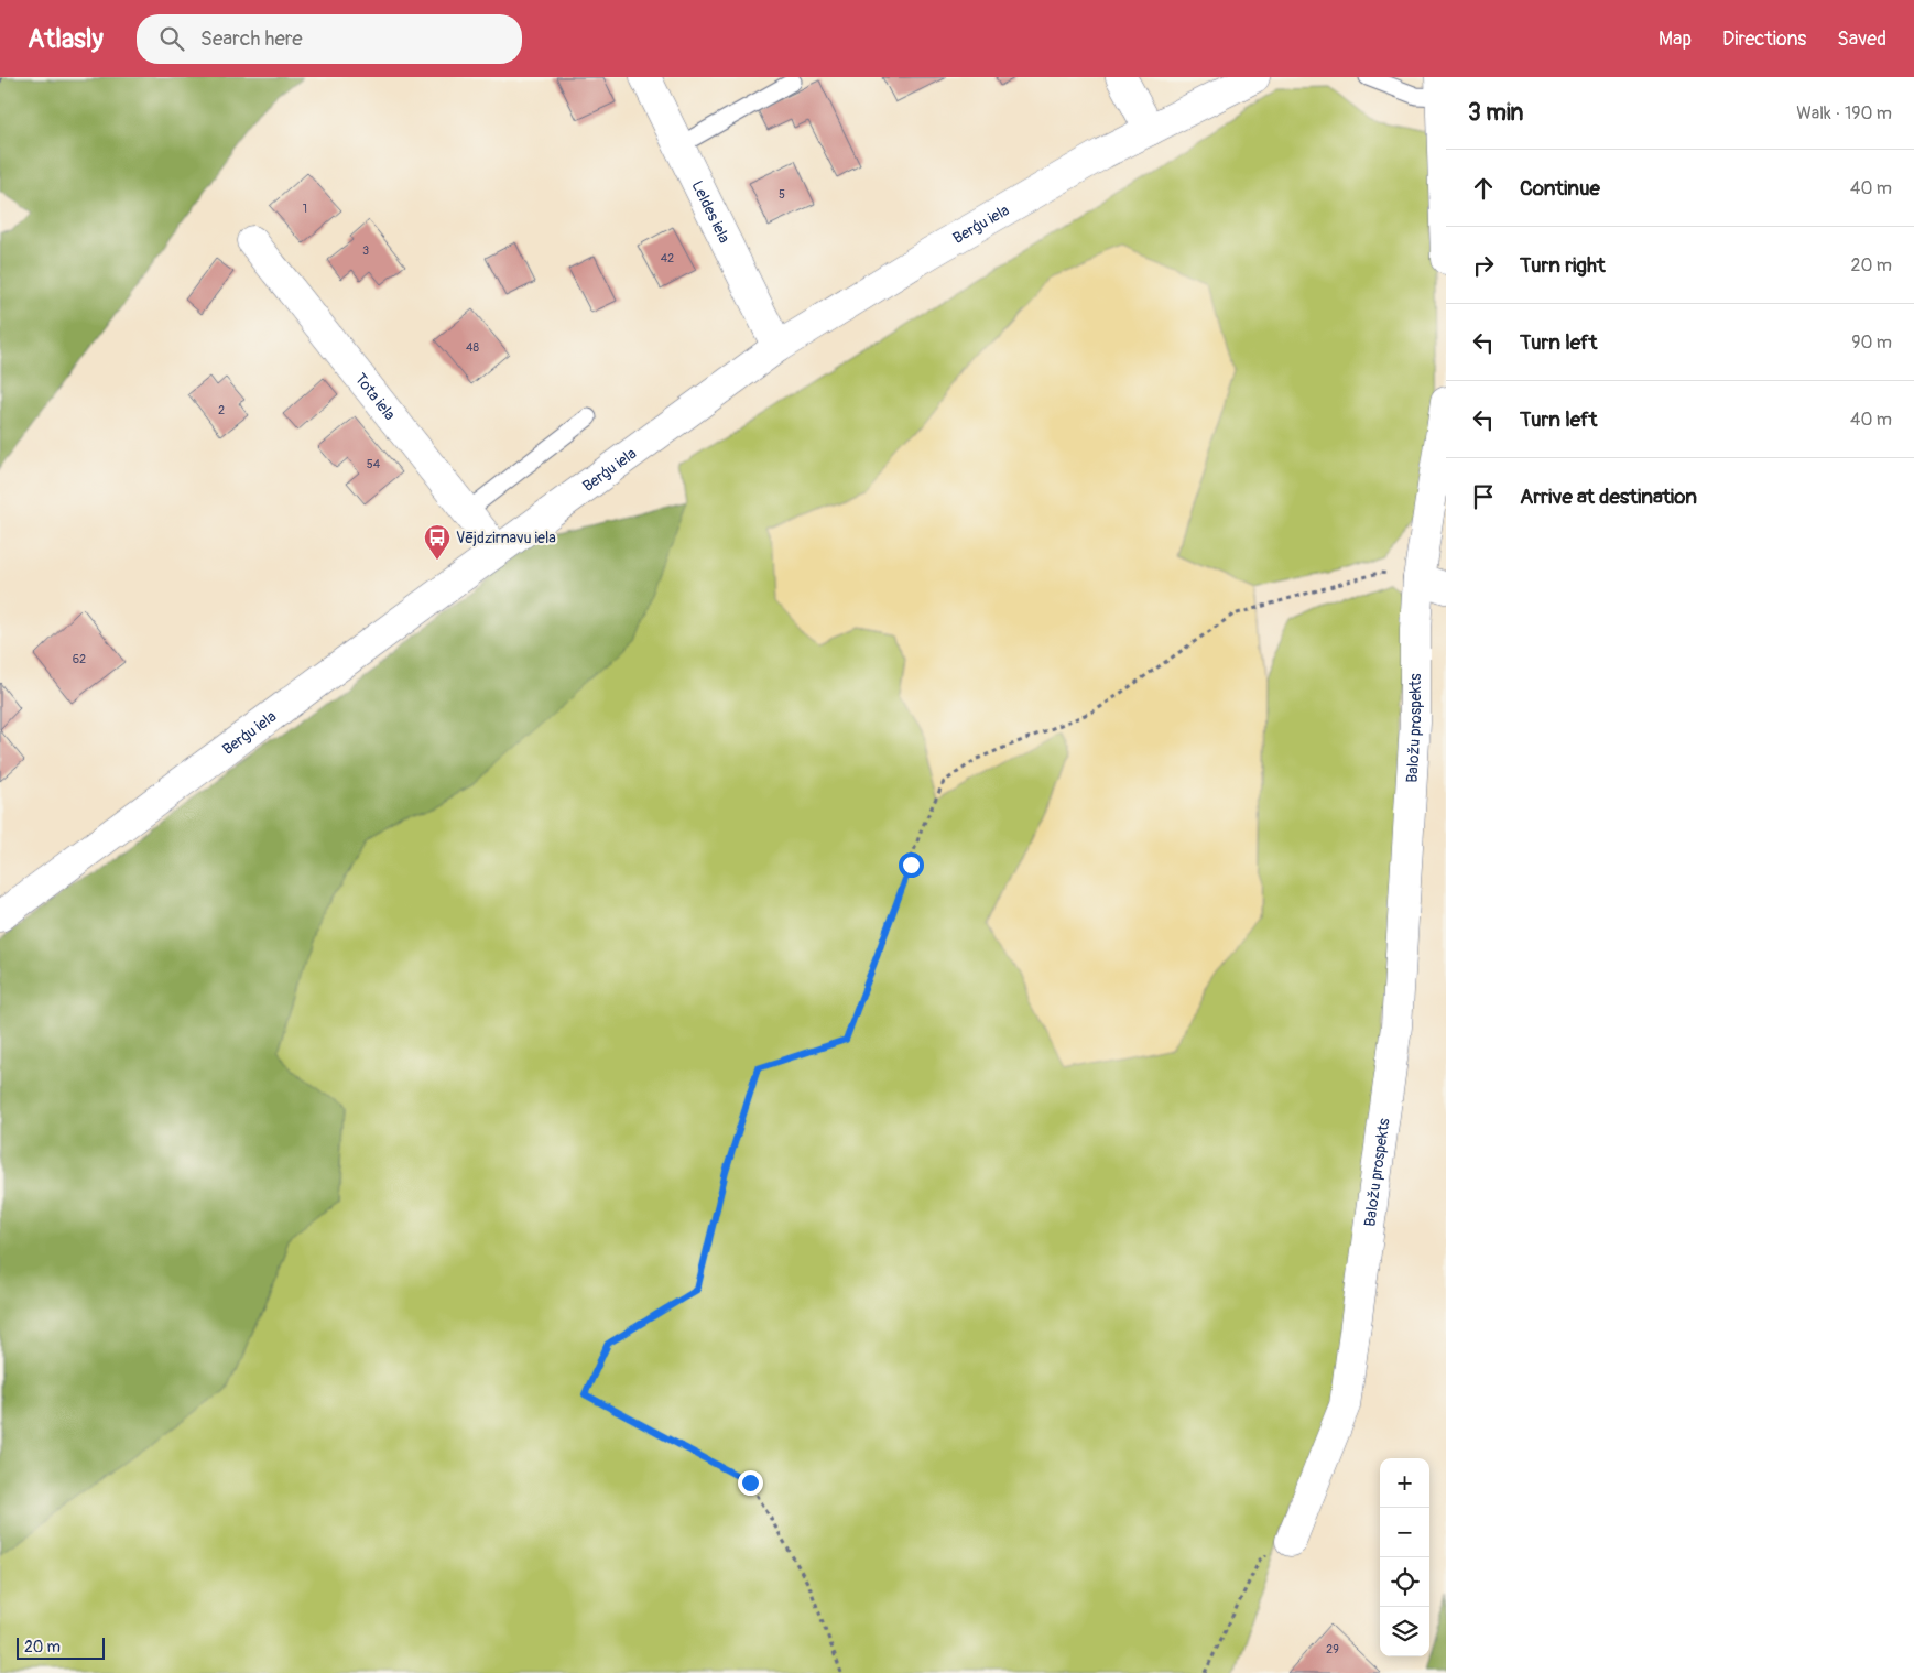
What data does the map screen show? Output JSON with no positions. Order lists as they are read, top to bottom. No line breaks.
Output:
{"streets":{"street":["Leldes iela","Berģu iela","Tota iela","Baložu prospekts"]},"crossings":[["Leldes iela","Berģu iela"],["Berģu iela","Tota iela"]],"places":{"bus stop":["Vējdzirnavu iela"]},"house_numbers":["5","1","3","42","48","2","54","62","29"],"scale_bar":"20 m","page":{"header":"Atlasly","search":"Search here","nav":["Map","Directions","Saved"],"heading":["3 min","Walk · 190 m"],"list":[["Continue","40 m"],["Turn right","20 m"],["Turn left","90 m"],["Turn left","40 m"],"Arrive at destination"],"map_buttons":["+","−"],"scale":"20 m"}}
